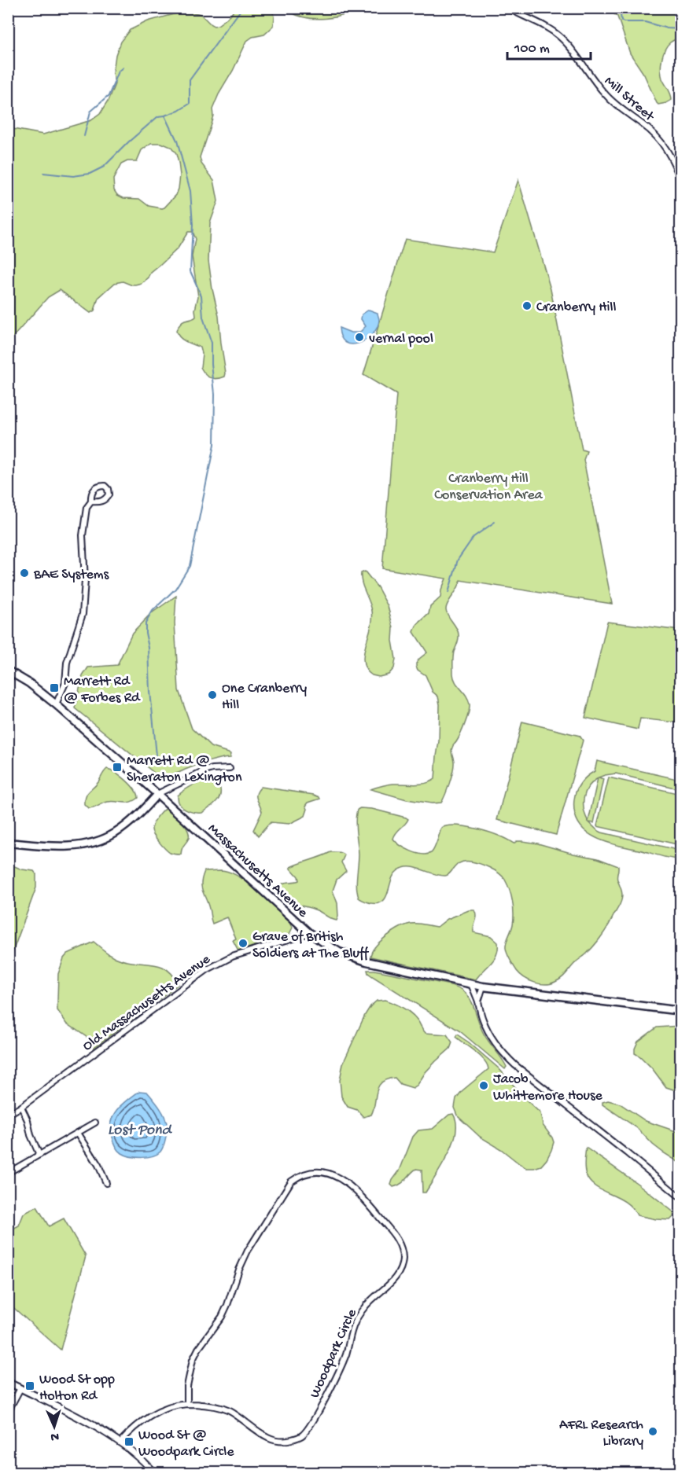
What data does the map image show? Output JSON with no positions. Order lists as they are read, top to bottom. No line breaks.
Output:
{"streets":{"main road":["Massachusetts Avenue"],"street":["Mill Street","Old Massachusetts Avenue","Woodpark Circle"]},"crossings":[["Massachusetts Avenue","Old Massachusetts Avenue"]],"water":["Lost Pond"],"parks":["Cranberry Hill Conservation Area"],"places":{"other":["Cranberry Hill","vernal pool","BAE Systems","One Cranberry Hill","Grave of British Soldiers at The Bluff","Jacob Whittemore House","AFRL Research Library"],"transit":["Marrett Rd @ Forbes Rd","Marrett Rd @ Sheraton Lexington","Wood St opp Holton Rd","Wood St @ Woodpark Circle"]},"scale_bar":"100 m","north":"bottom"}
